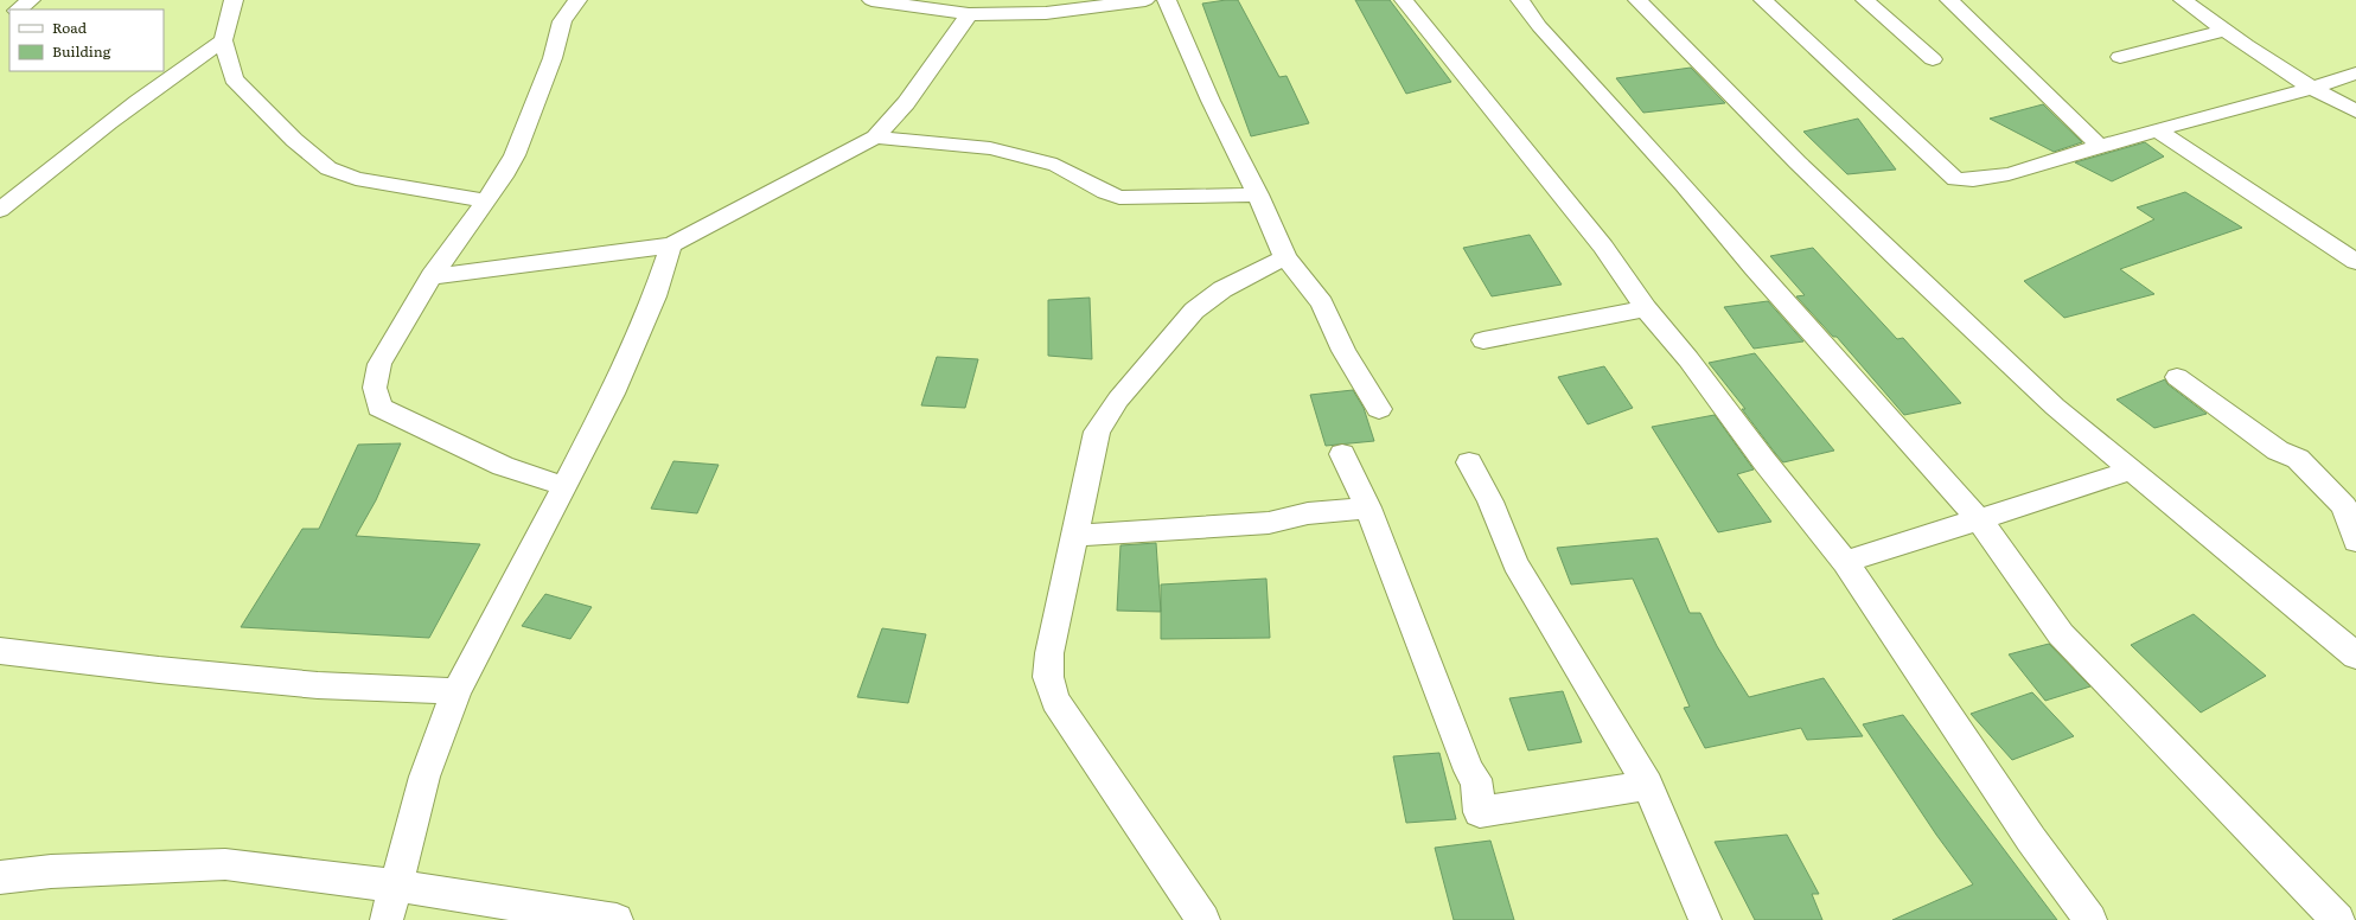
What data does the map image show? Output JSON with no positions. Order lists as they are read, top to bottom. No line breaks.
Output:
{"legend":["Road","Building"]}
